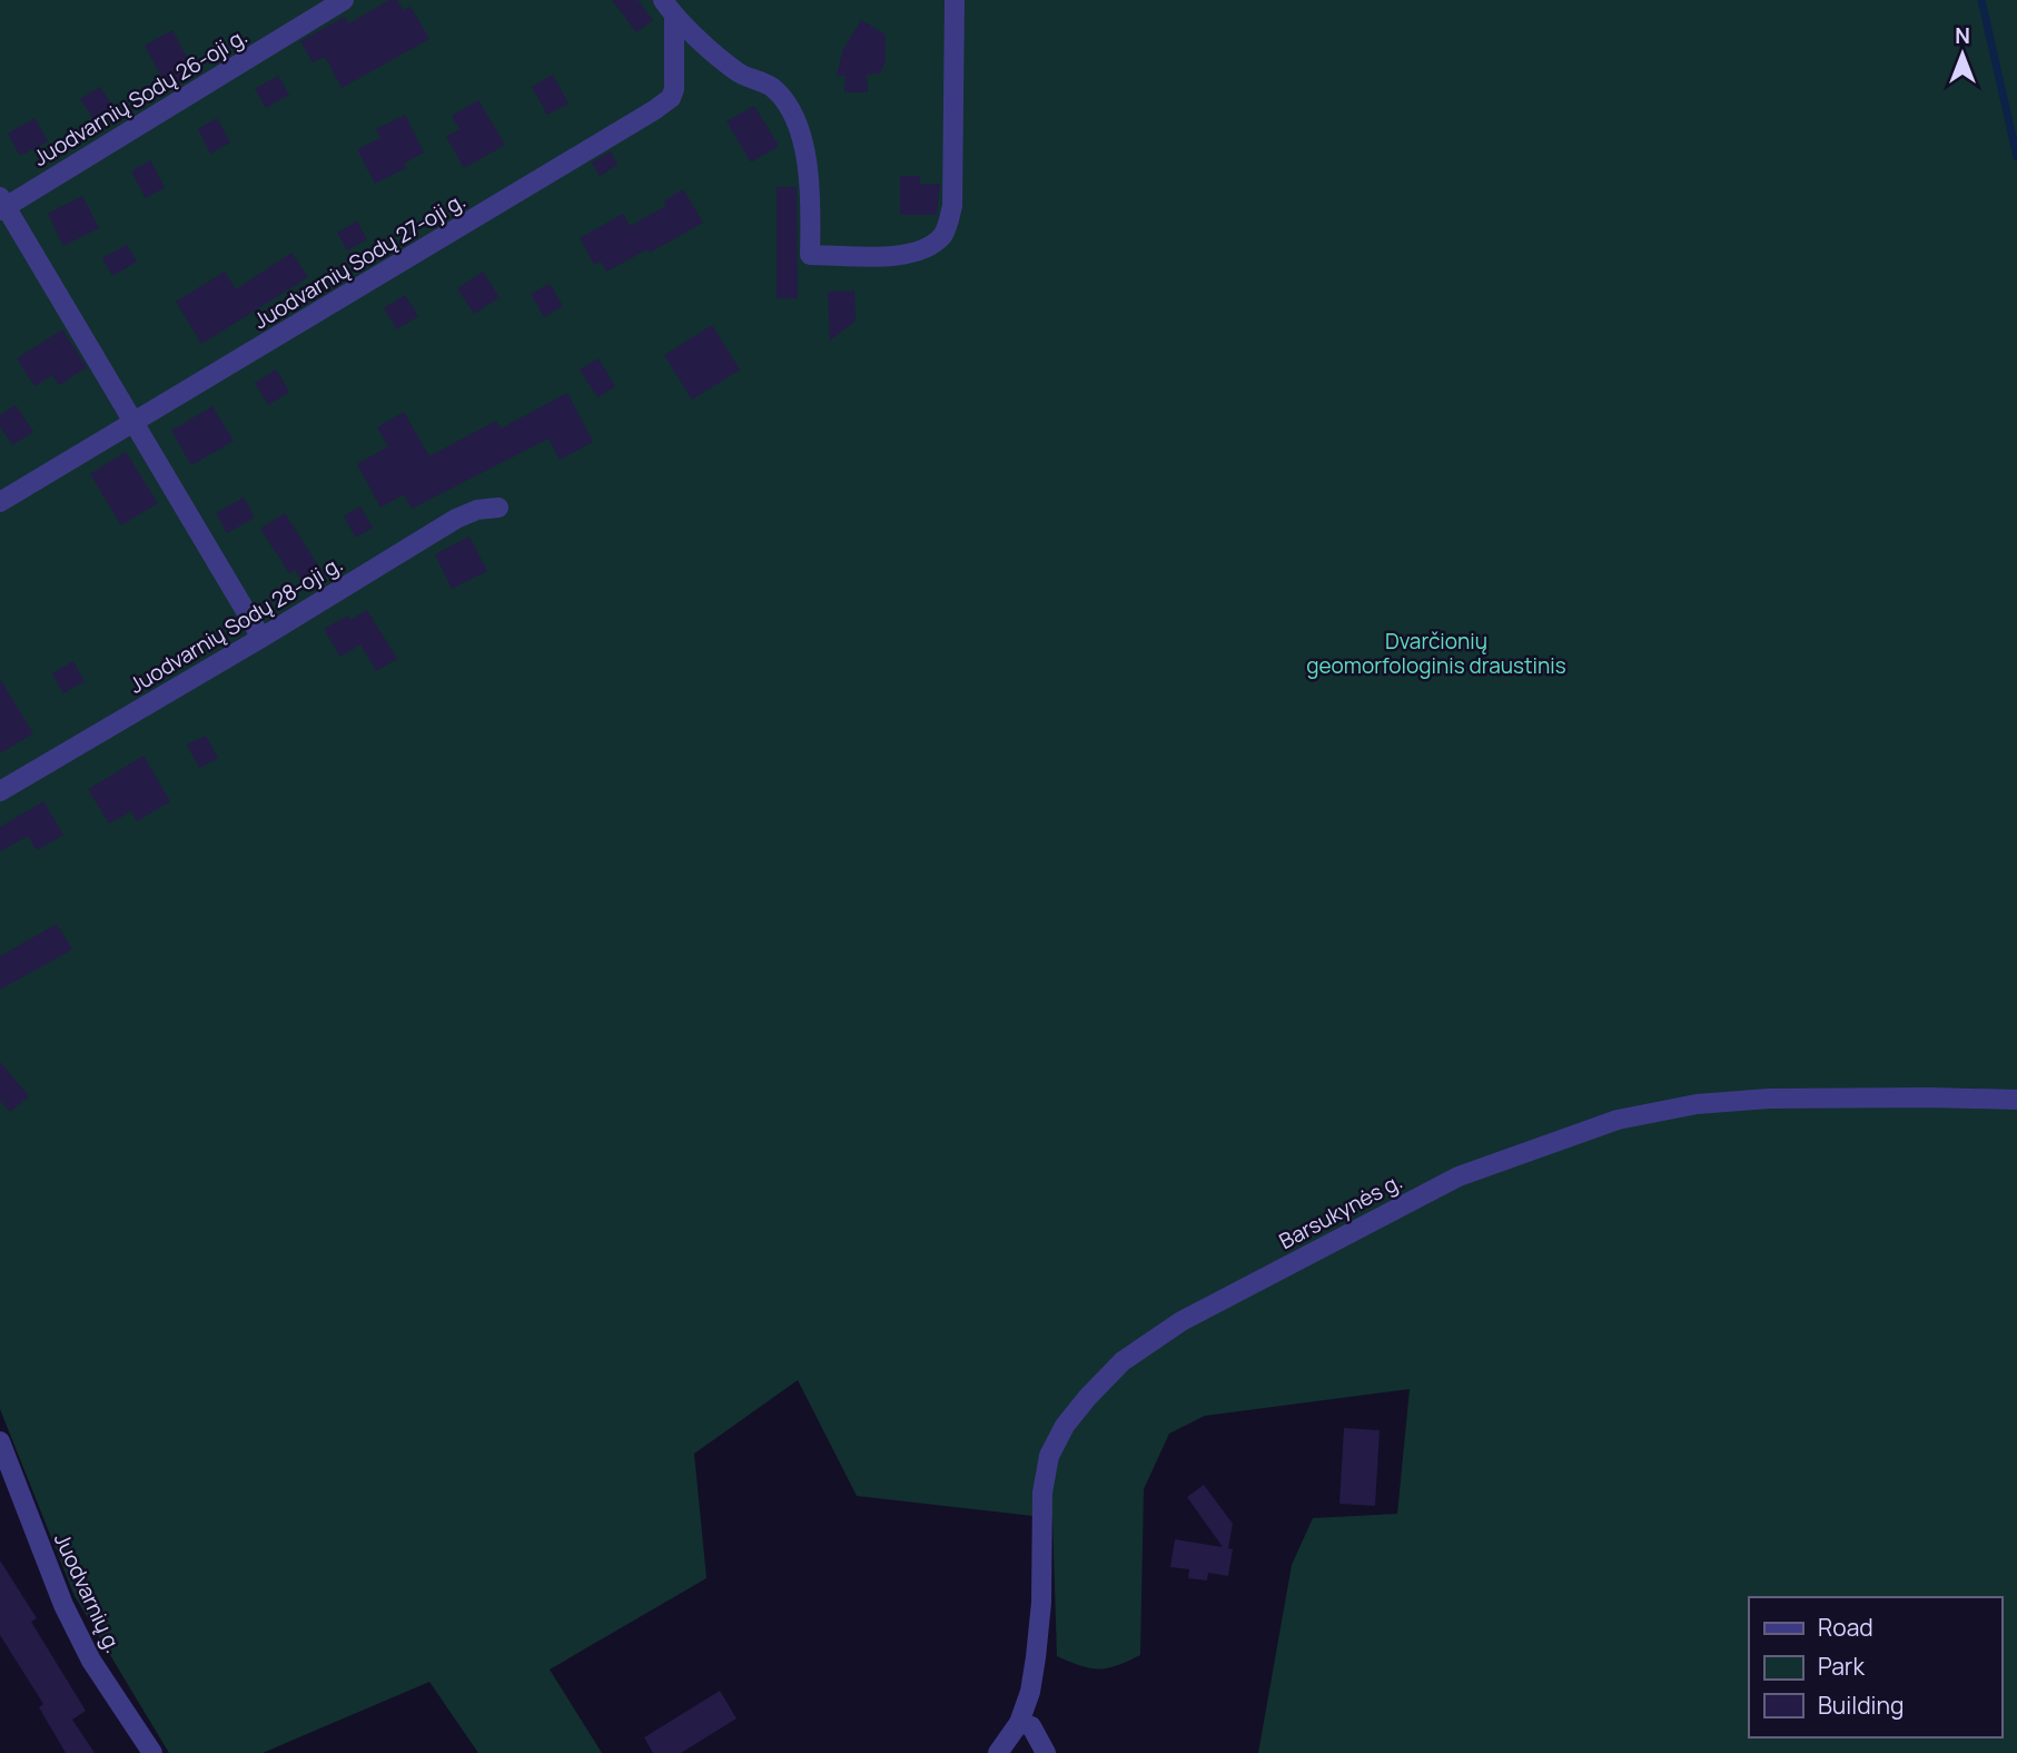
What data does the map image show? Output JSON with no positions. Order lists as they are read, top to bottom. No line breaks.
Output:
{"streets":{"street":["Juodvarnių Sodų 26-oji g.","Juodvarnių Sodų 27-oji g.","Juodvarnių Sodų 28-oji g.","Barsukynės g.","Juodvarnių g."]},"parks":["Dvarčionių geomorfologinis draustinis"],"legend":["Road","Park","Building"],"north":"top"}
